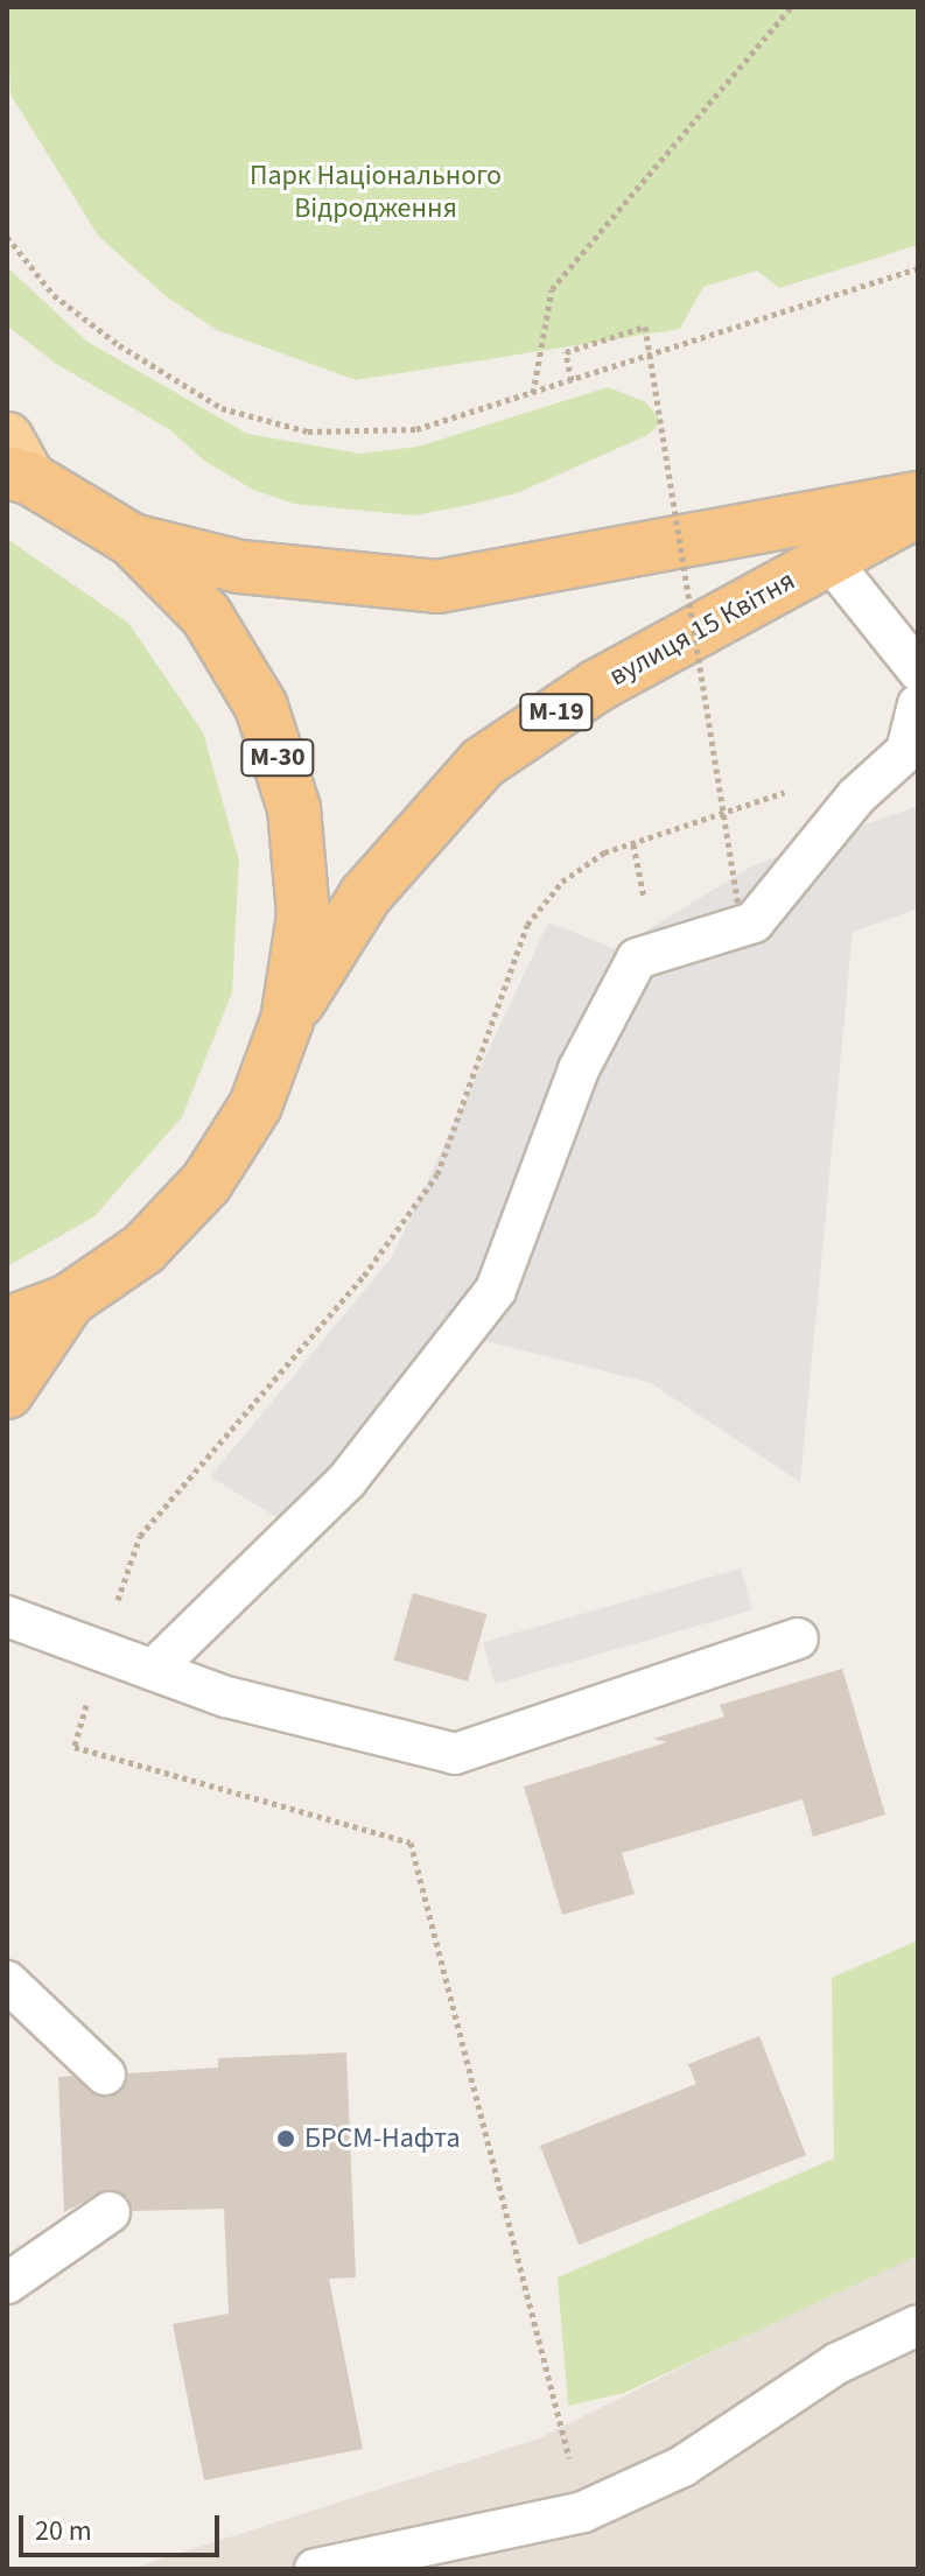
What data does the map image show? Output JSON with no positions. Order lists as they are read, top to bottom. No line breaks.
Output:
{"streets":{"highway":["вулиця 15 Квітня","М-19","М-30"]},"crossings":[["вулиця 15 Квітня","М-19"],["вулиця 15 Квітня","М-30"],["М-19","М-30"]],"parks":["Парк Національного Відродження"],"places":["БРСМ-Нафта"],"scale_bar":"20 m"}
